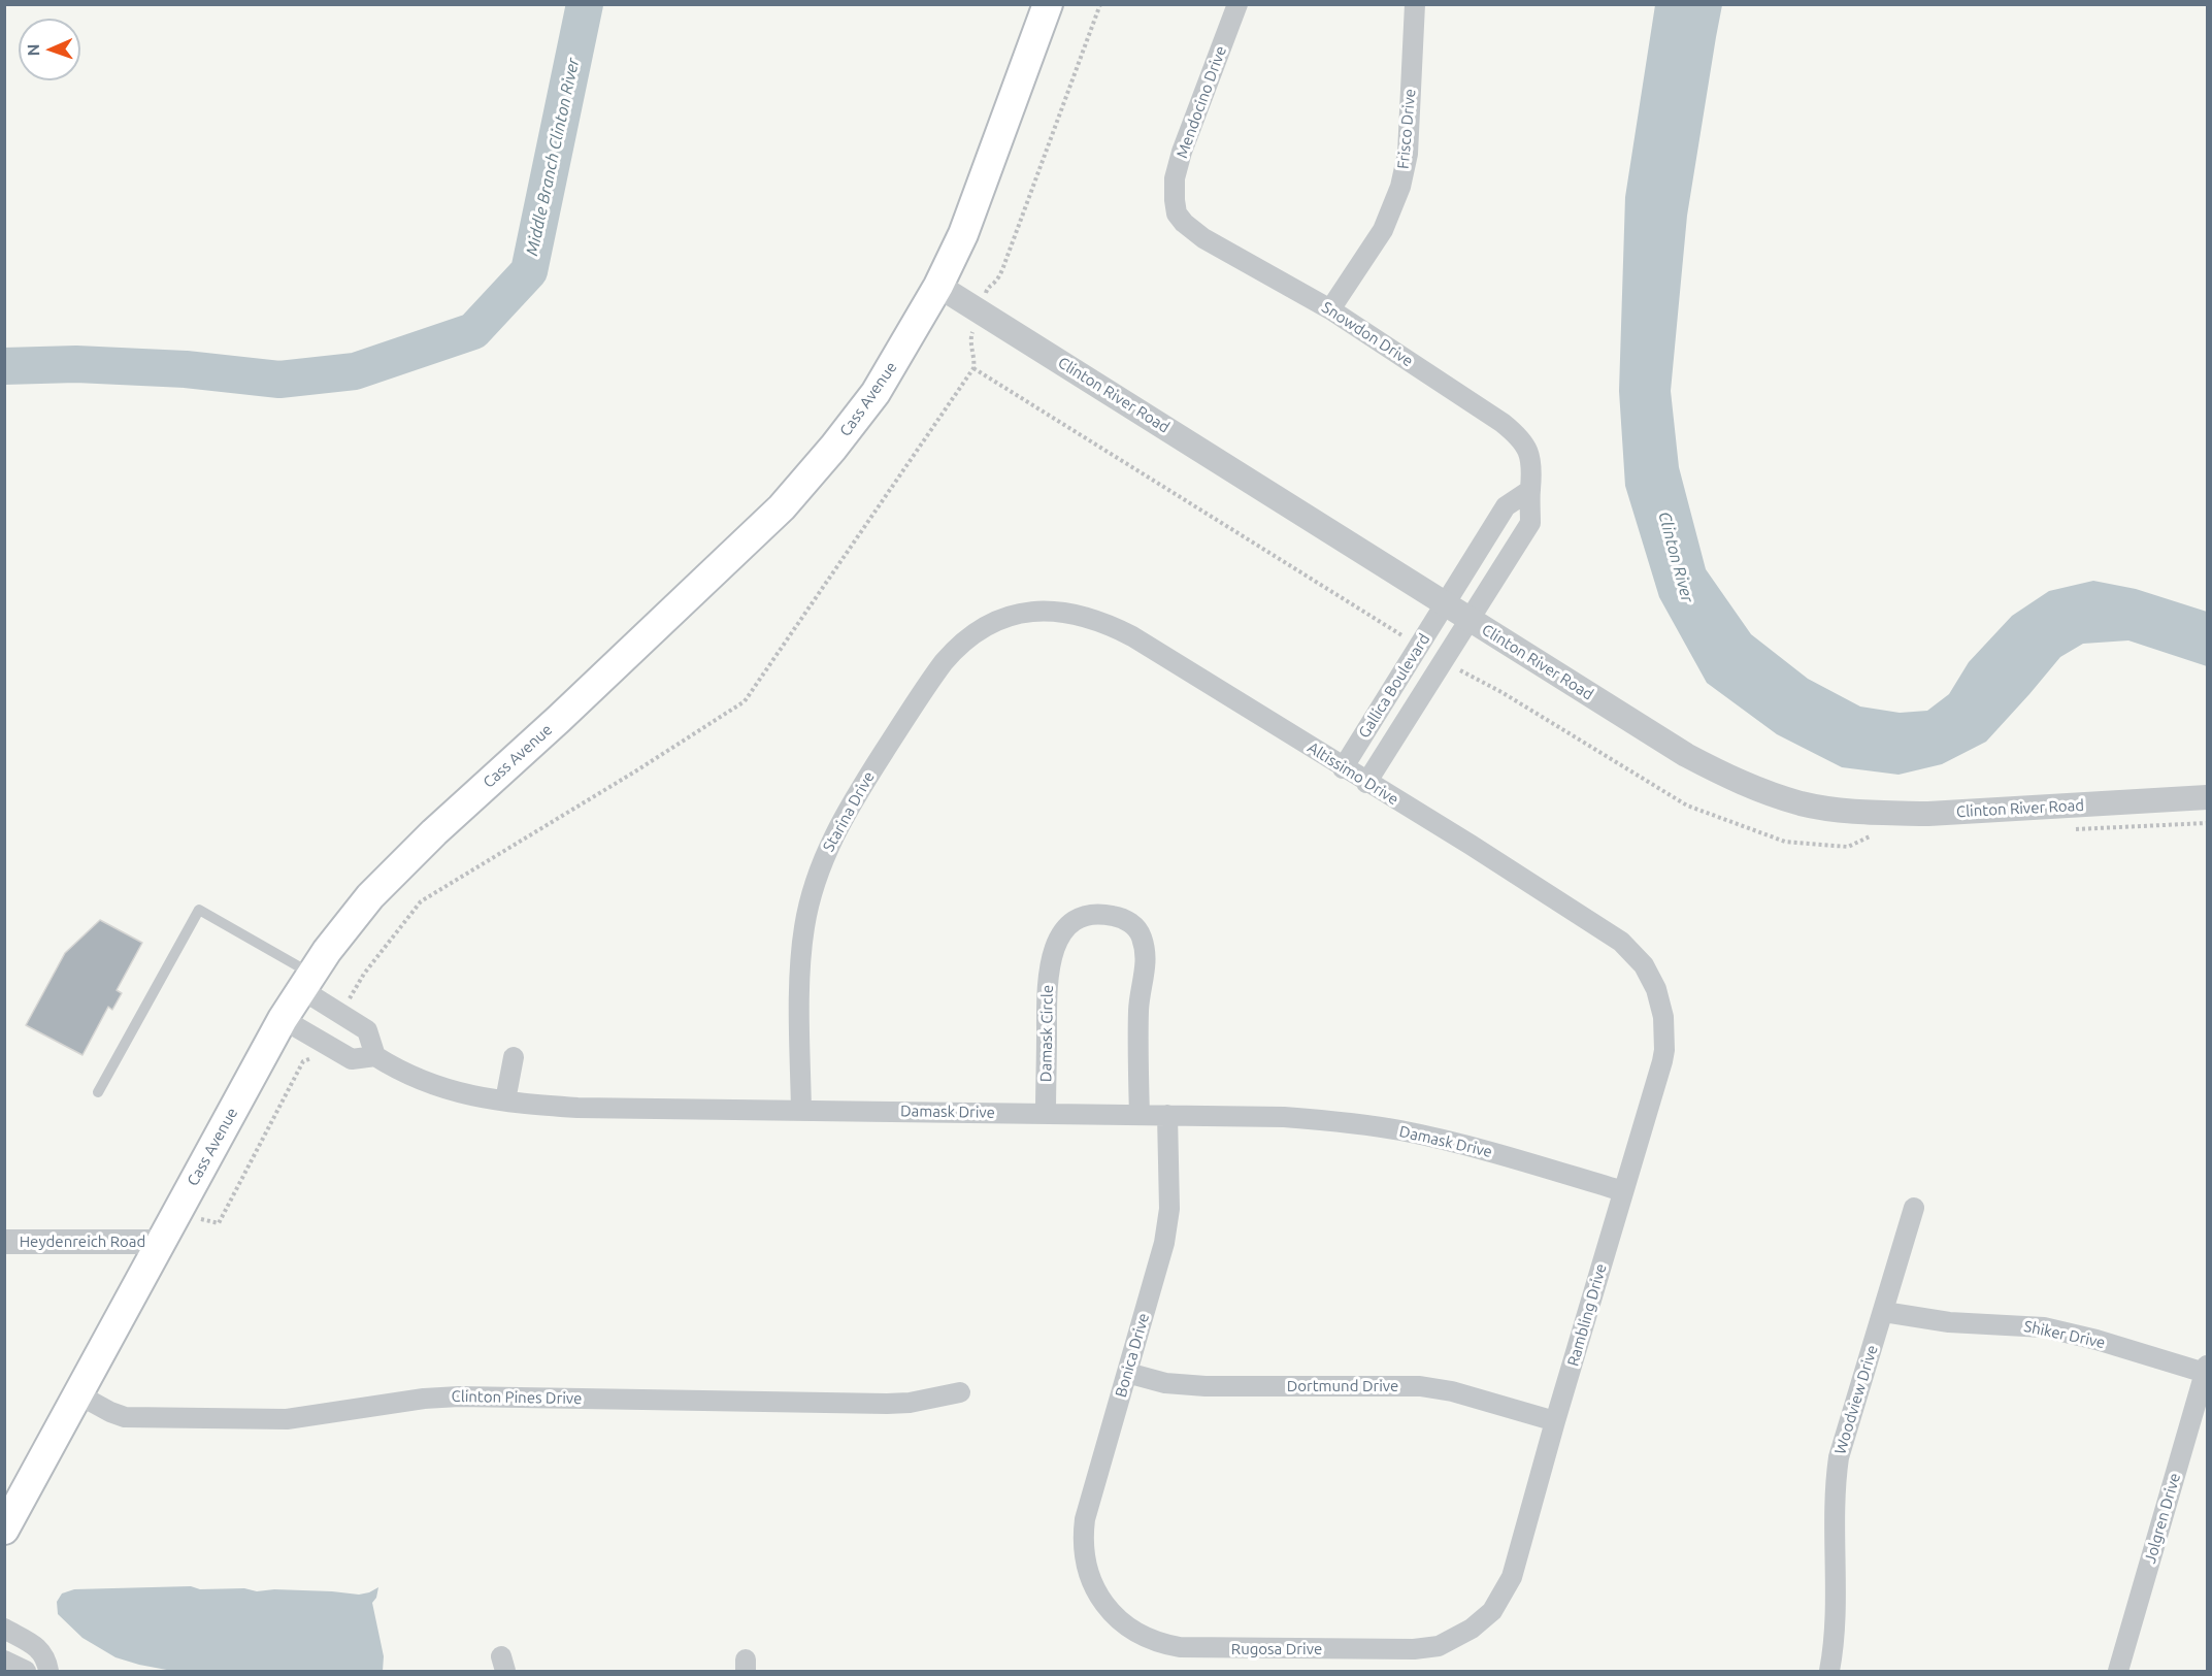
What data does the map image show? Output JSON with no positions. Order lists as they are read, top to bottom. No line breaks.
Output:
{"streets":{"main road":["Cass Avenue"],"street":["Mendocino Drive","Frisco Drive","Snowdon Drive","Clinton River Road","Gallica Boulevard","Altissimo Drive","Starina Drive","Damask Circle","Damask Drive","Heydenreich Road","Rambling Drive","Shiker Drive","Bonica Drive","Dortmund Drive","Clinton Pines Drive","Woodview Drive","Jolgren Drive","Rugosa Drive"]},"crossings":[["Mendocino Drive","Snowdon Drive"],["Frisco Drive","Snowdon Drive"],["Snowdon Drive","Clinton River Road"],["Snowdon Drive","Gallica Boulevard"],["Clinton River Road","Cass Avenue"],["Clinton River Road","Gallica Boulevard"],["Cass Avenue","Heydenreich Road"],["Cass Avenue","Clinton Pines Drive"],["Gallica Boulevard","Altissimo Drive"],["Altissimo Drive","Starina Drive"],["Altissimo Drive","Rambling Drive"],["Starina Drive","Damask Drive"],["Damask Circle","Damask Drive"],["Damask Drive","Rambling Drive"],["Damask Drive","Bonica Drive"],["Rambling Drive","Dortmund Drive"],["Rambling Drive","Rugosa Drive"],["Shiker Drive","Woodview Drive"],["Shiker Drive","Jolgren Drive"],["Bonica Drive","Dortmund Drive"],["Bonica Drive","Rugosa Drive"]],"water":["Middle Branch Clinton River","Clinton River"],"north":"left"}
